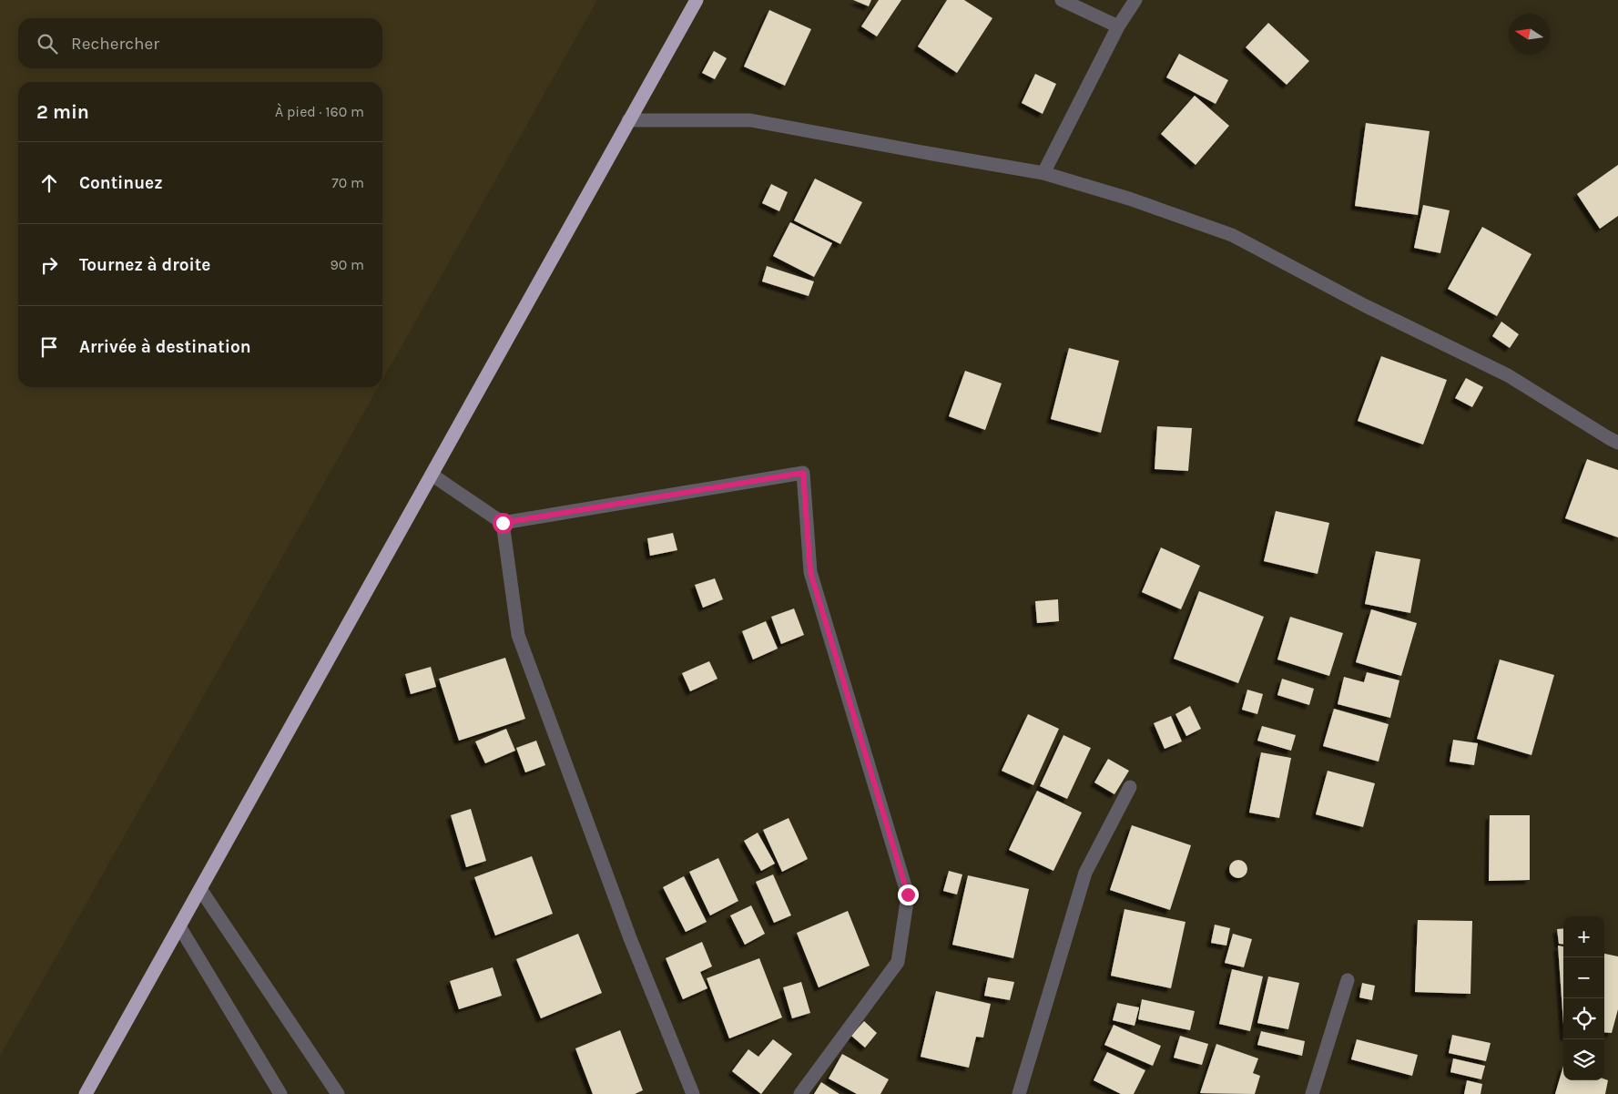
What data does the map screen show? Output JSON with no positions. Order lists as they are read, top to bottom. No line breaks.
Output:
{"north":"left","page":{"search":"Rechercher","heading":["2 min","À pied · 160 m"],"list":[["Continuez","70 m"],["Tournez à droite","90 m"],"Arrivée à destination"],"map_buttons":["+","−"]}}
